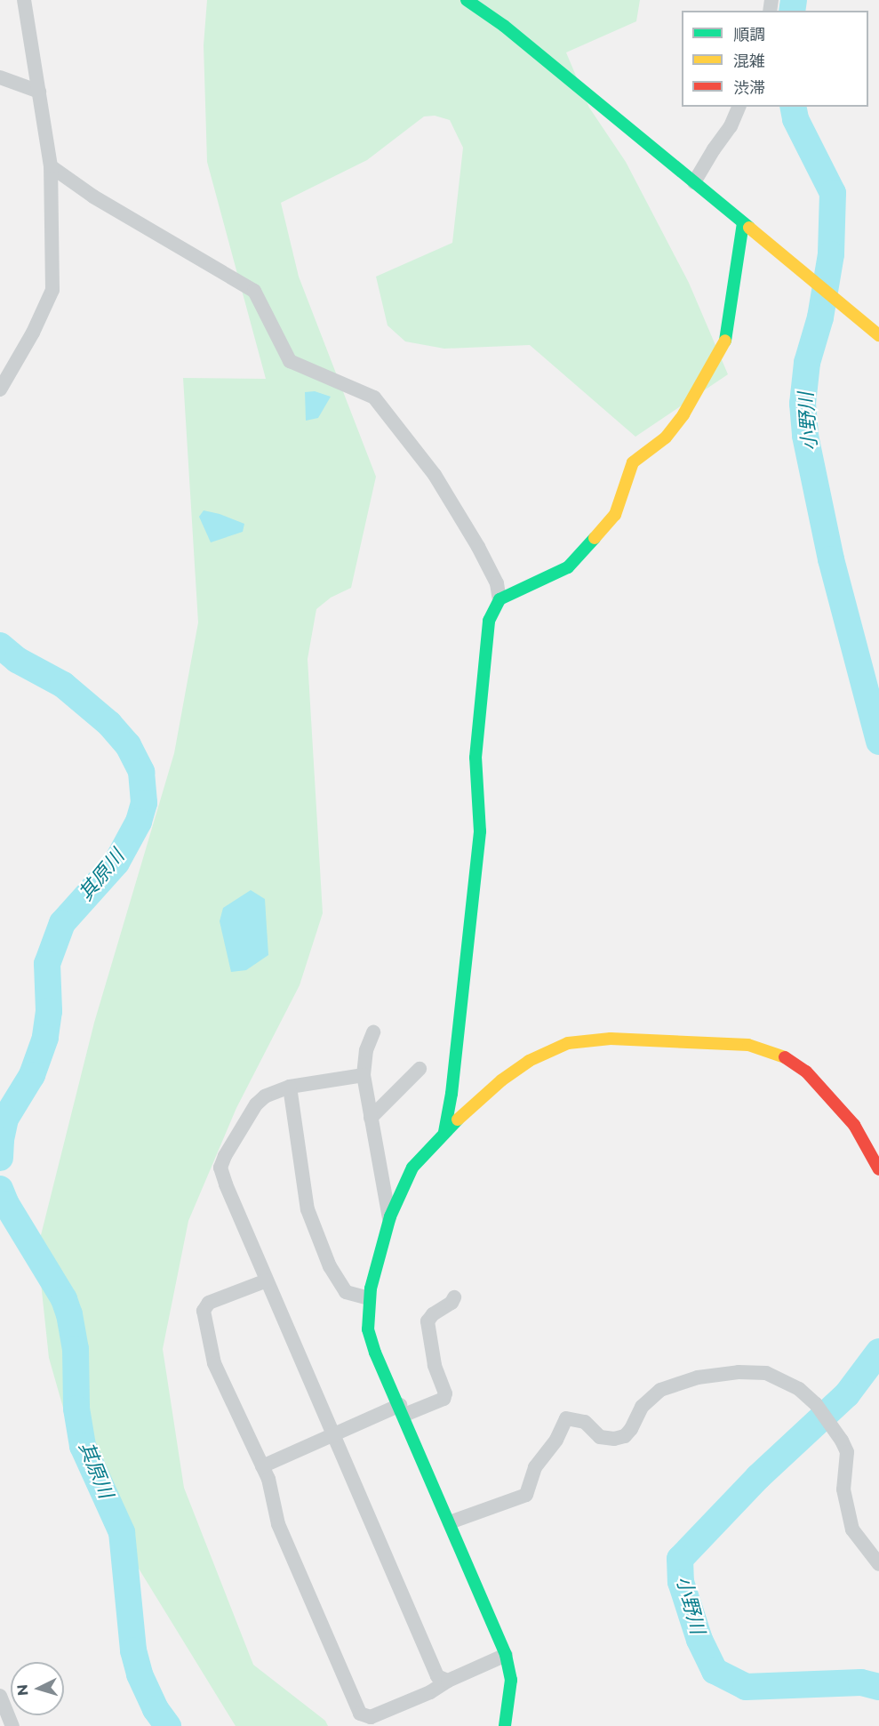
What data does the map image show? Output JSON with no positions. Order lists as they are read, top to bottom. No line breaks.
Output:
{"water":["小野川","其原川"],"legend":["順調","混雑","渋滞"],"north":"left"}
